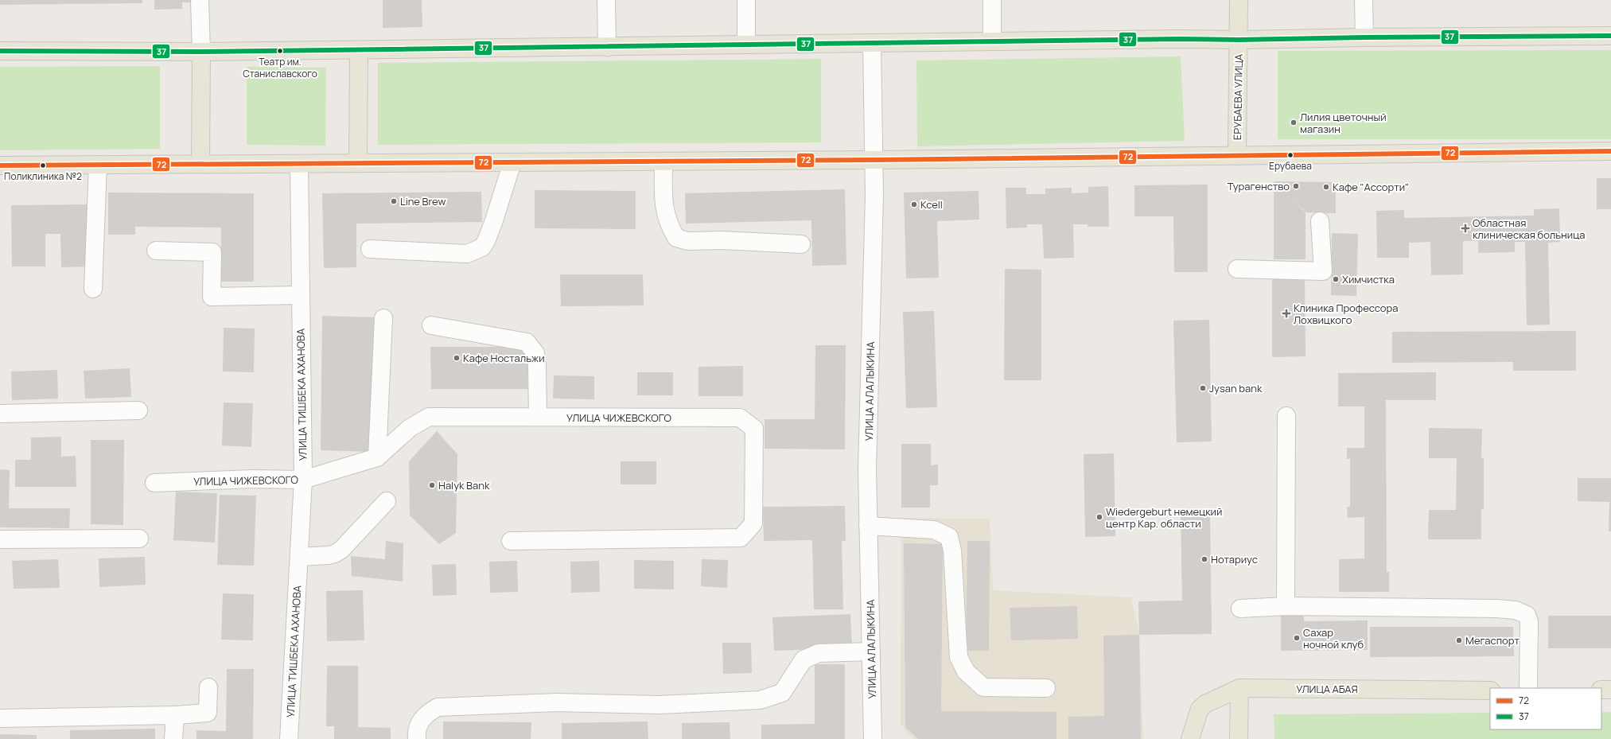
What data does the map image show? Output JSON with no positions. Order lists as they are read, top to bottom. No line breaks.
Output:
{"streets":{"main road":["ЕРУБАЕВА УЛИЦА","УЛИЦА АБАЯ"],"street":["УЛИЦА АЛАЛЫКИНА","УЛИЦА ТИШБЕКА АХАНОВА","УЛИЦА ЧИЖЕВСКОГО"]},"crossings":[["УЛИЦА ТИШБЕКА АХАНОВА","УЛИЦА ЧИЖЕВСКОГО"]],"places":{"other":["Театр им. Станиславского","Лилия цветочный магазин","Ерубаева","Поликлиника №2","Турагенство","Кафе \"Ассорти\"","Line Brew","Kcell","Химчистка","Кафе Ностальжи","Jysan bank","Halyk Bank","Wiedergeburt немецкий центр Кар. области","Нотариус","Сахар ночной клуб","Мегаспорт"],"health":["Областная клиническая больница","Клиника Профессора Лохвицкого"]},"lines":["transit line 37","transit line 72"],"legend":["72","37"]}
